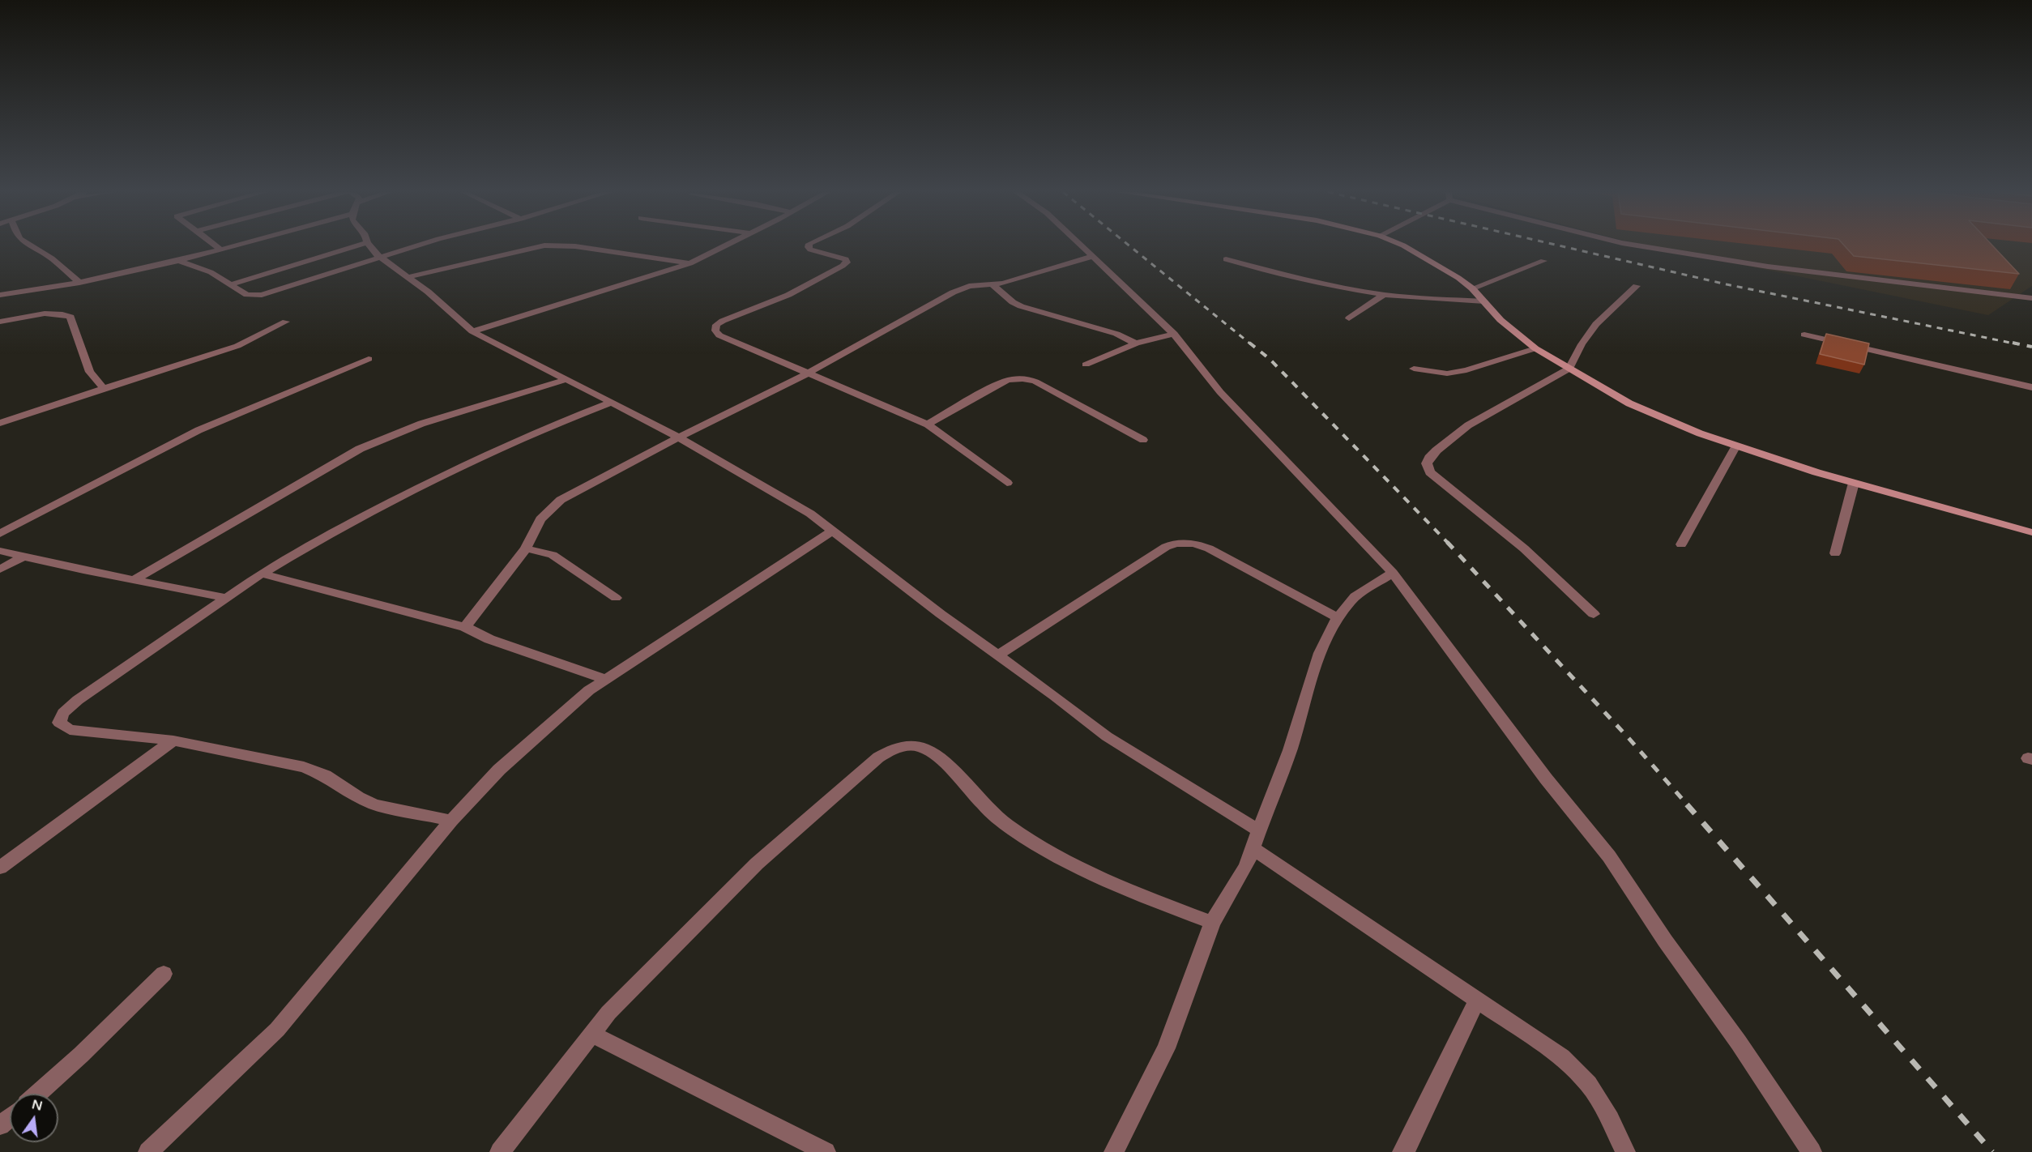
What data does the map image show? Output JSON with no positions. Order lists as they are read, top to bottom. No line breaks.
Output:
{"north":"top"}
